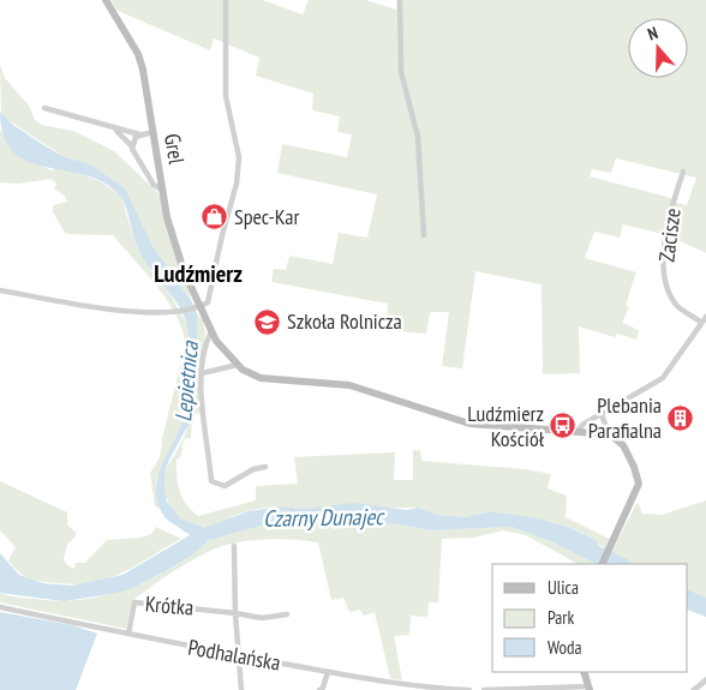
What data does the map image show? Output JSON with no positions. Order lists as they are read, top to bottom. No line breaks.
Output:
{"streets":{"street":["Grel","Zacisze","Krótka","Podhalańska"]},"crossings":[["Krótka","Podhalańska"]],"districts":["Ludźmierz"],"water":["Lepietnica","Czarny Dunajec"],"places":{"shop":["Spec-Kar"],"school or university":["Szkoła Rolnicza"],"building":["Plebania Parafialna"],"bus stop":["Ludźmierz Kościół"]},"legend":["Ulica","Park","Woda"],"north":"top"}
